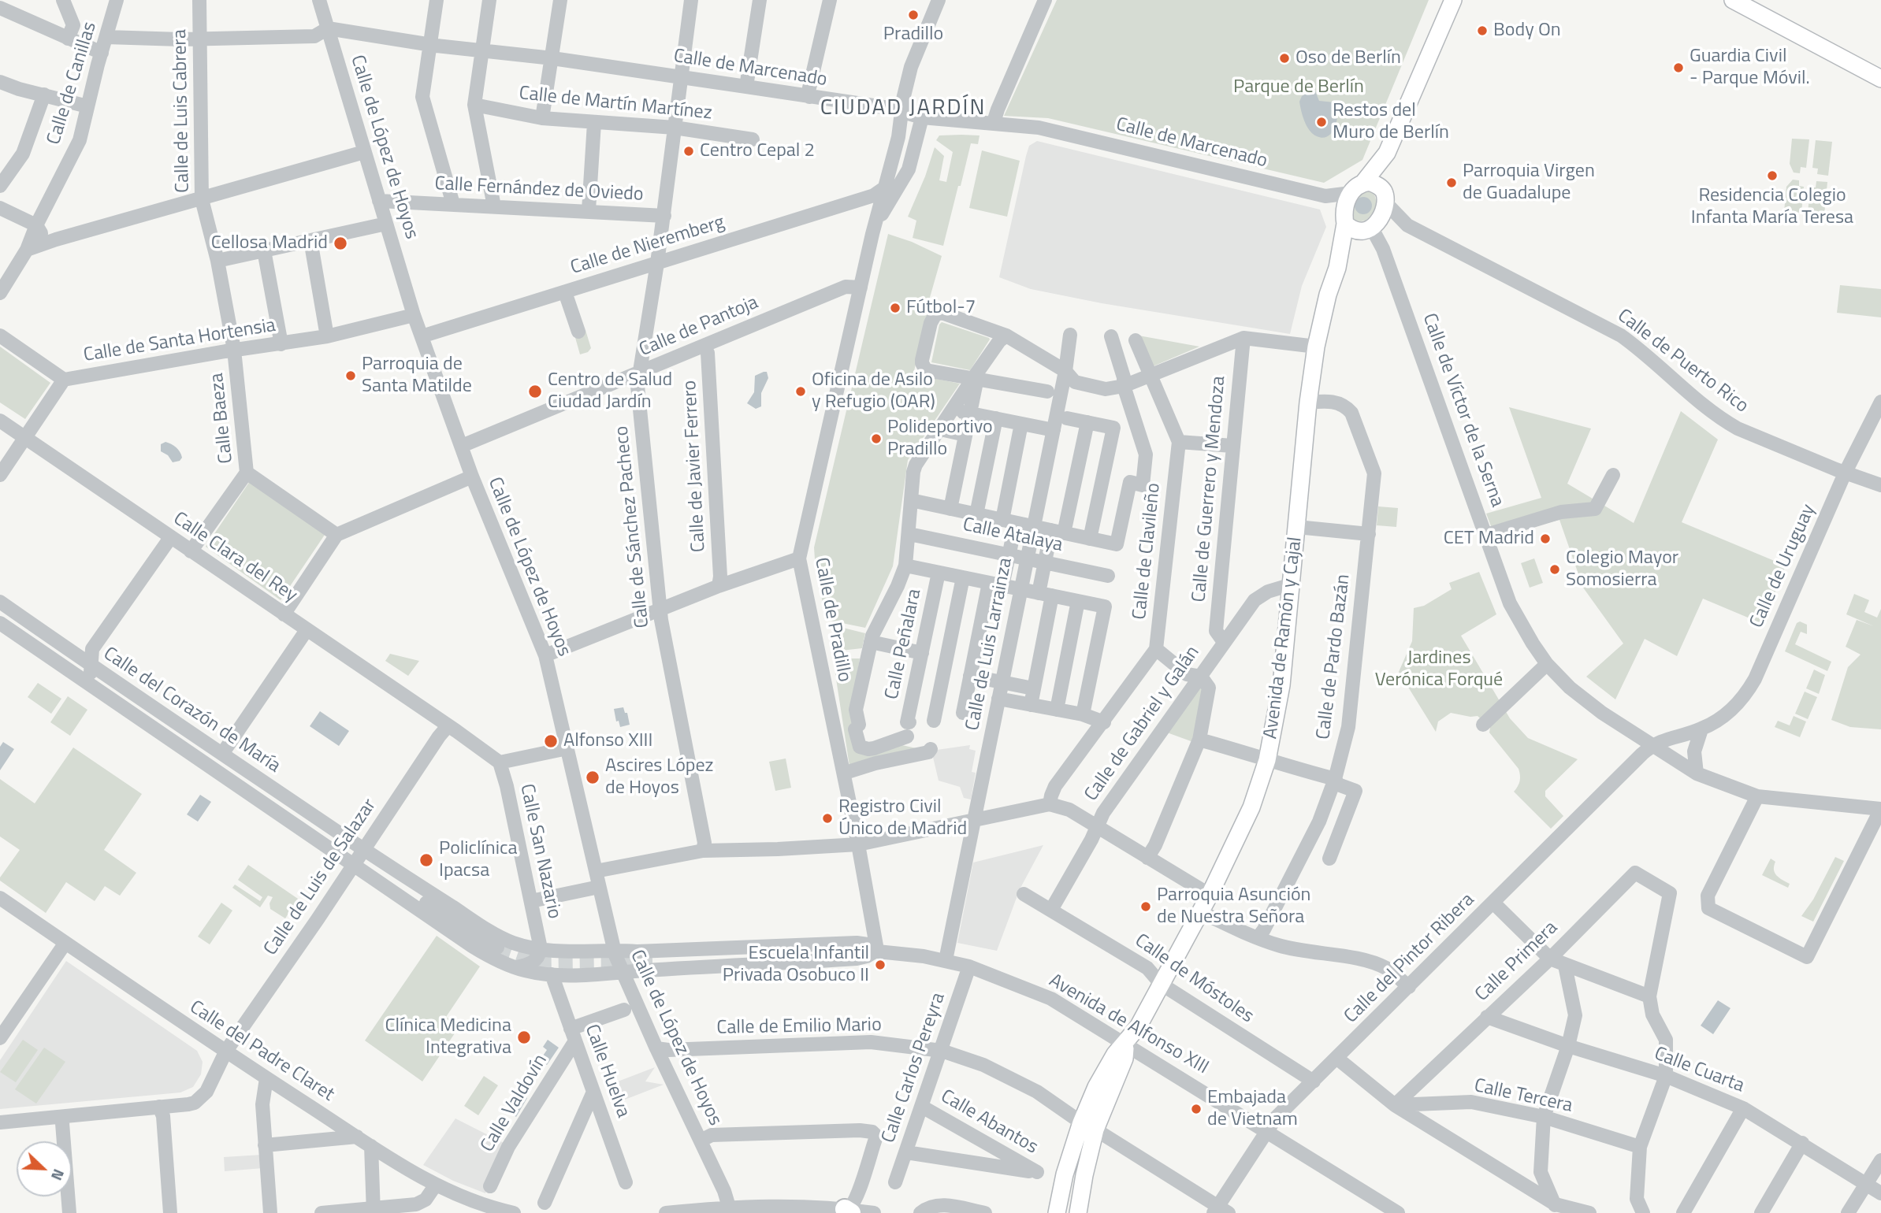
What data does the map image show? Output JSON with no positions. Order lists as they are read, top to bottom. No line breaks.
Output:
{"streets":{"main road":["Avenida de Ramón y Cajal"],"street":["Calle de Marcenado","Calle de Canillas","Calle de Martín Martínez","Calle de Luis Cabrera","Calle de López de Hoyos","Calle Fernández de Oviedo","Calle de Nieremberg","Calle de Pantoja","Calle de Santa Hortensia","Calle de Puerto Rico","Calle de Víctor de la Serna","Calle Baeza","Calle de Javier Ferrero","Calle de Guerrero y Mendoza","Calle de Sánchez Pacheco","Calle Atalaya","Calle de Clavileño","Calle Clara del Rey","Calle de Uruguay","Calle de Pradillo","Calle Peñalara","Calle de Luis Larrainza","Calle de Pardo Bazán","Calle del Corazón de María","Calle de Gabriel y Galán","Calle San Nazario","Calle de Luis de Salazar","Calle del Pintor Ribera","Calle Primera","Calle de Móstoles","Avenida de Alfonso XIII","Calle de Emilio Mario","Calle del Padre Claret","Calle Carlos Pereyra","Calle Cuarta","Calle Huelva","Calle Tercera","Calle Valdovín","Calle Abantos"]},"crossings":[["Calle de Marcenado","Calle de López de Hoyos"],["Calle de Marcenado","Calle de Puerto Rico"],["Calle de Marcenado","Calle de Víctor de la Serna"],["Calle de Marcenado","Calle de Sánchez Pacheco"],["Calle de Marcenado","Calle de Pradillo"],["Calle de Marcenado","Avenida de Ramón y Cajal"],["Calle de Martín Martínez","Calle de Sánchez Pacheco"],["Calle de Luis Cabrera","Calle de Santa Hortensia"],["Calle de Luis Cabrera","Calle Baeza"],["Calle de López de Hoyos","Calle Fernández de Oviedo"],["Calle de López de Hoyos","Calle de Nieremberg"],["Calle de López de Hoyos","Calle de Pantoja"],["Calle de López de Hoyos","Calle de Santa Hortensia"],["Calle de López de Hoyos","Calle del Corazón de María"],["Calle de López de Hoyos","Avenida de Alfonso XIII"],["Calle de López de Hoyos","Calle de Emilio Mario"],["Calle Fernández de Oviedo","Calle de Sánchez Pacheco"],["Calle de Nieremberg","Calle de Sánchez Pacheco"],["Calle de Nieremberg","Calle de Pradillo"],["Calle de Pantoja","Calle de Javier Ferrero"],["Calle de Pantoja","Calle de Sánchez Pacheco"],["Calle de Pantoja","Calle de Pradillo"],["Calle de Santa Hortensia","Calle Baeza"],["Calle de Santa Hortensia","Calle Clara del Rey"],["Calle de Puerto Rico","Calle de Víctor de la Serna"],["Calle de Puerto Rico","Calle de Uruguay"],["Calle de Puerto Rico","Avenida de Ramón y Cajal"],["Calle de Víctor de la Serna","Calle de Uruguay"],["Calle de Víctor de la Serna","Avenida de Ramón y Cajal"],["Calle de Víctor de la Serna","Calle del Pintor Ribera"],["Calle de Guerrero y Mendoza","Calle de Gabriel y Galán"],["Calle Atalaya","Calle de Luis Larrainza"],["Calle Clara del Rey","Calle San Nazario"],["Calle Clara del Rey","Calle de Luis de Salazar"],["Calle de Uruguay","Calle del Pintor Ribera"],["Calle de Pradillo","Avenida de Alfonso XIII"],["Avenida de Ramón y Cajal","Calle de Pardo Bazán"],["Avenida de Ramón y Cajal","Calle de Gabriel y Galán"],["Avenida de Ramón y Cajal","Calle de Móstoles"],["Avenida de Ramón y Cajal","Avenida de Alfonso XIII"],["Avenida de Ramón y Cajal","Calle de Emilio Mario"],["Calle de Luis Larrainza","Avenida de Alfonso XIII"],["Calle del Corazón de María","Calle San Nazario"],["Calle del Corazón de María","Calle de Luis de Salazar"],["Calle del Corazón de María","Avenida de Alfonso XIII"],["Calle del Corazón de María","Calle Huelva"],["Calle de Gabriel y Galán","Calle de Móstoles"],["Calle de Luis de Salazar","Calle del Padre Claret"],["Calle del Pintor Ribera","Calle de Móstoles"],["Calle del Pintor Ribera","Avenida de Alfonso XIII"],["Calle del Pintor Ribera","Calle de Emilio Mario"],["Calle Primera","Calle Cuarta"],["Calle Primera","Calle Tercera"],["Avenida de Alfonso XIII","Calle Carlos Pereyra"],["Calle de Emilio Mario","Calle Carlos Pereyra"],["Calle Carlos Pereyra","Calle Abantos"],["Calle Huelva","Calle Valdovín"]],"districts":["CIUDAD JARDÍN"],"parks":["Parque de Berlín","Jardines Verónica Forqué"],"places":["Pradillo","Body On","Oso de Berlín","Guardia Civil - Parque Móvil.","Restos del Muro de Berlín","Centro Cepal 2","Residencia Colegio Infanta María Teresa","Parroquia Virgen de Guadalupe","Cellosa Madrid","Fútbol-7","Parroquia de Santa Matilde","Centro de Salud Ciudad Jardín","Oficina de Asilo y Refugio (OAR)","Polideportivo Pradillo","CET Madrid","Colegio Mayor Somosierra","Alfonso XIII","Ascires López de Hoyos","Registro Civil Único de Madrid","Policlínica Ipacsa","Parroquia Asunción de Nuestra Señora","Escuela Infantil Privada Osobuco II","Clínica Medicina Integrativa","Embajada de Vietnam"],"north":"bottom right"}
